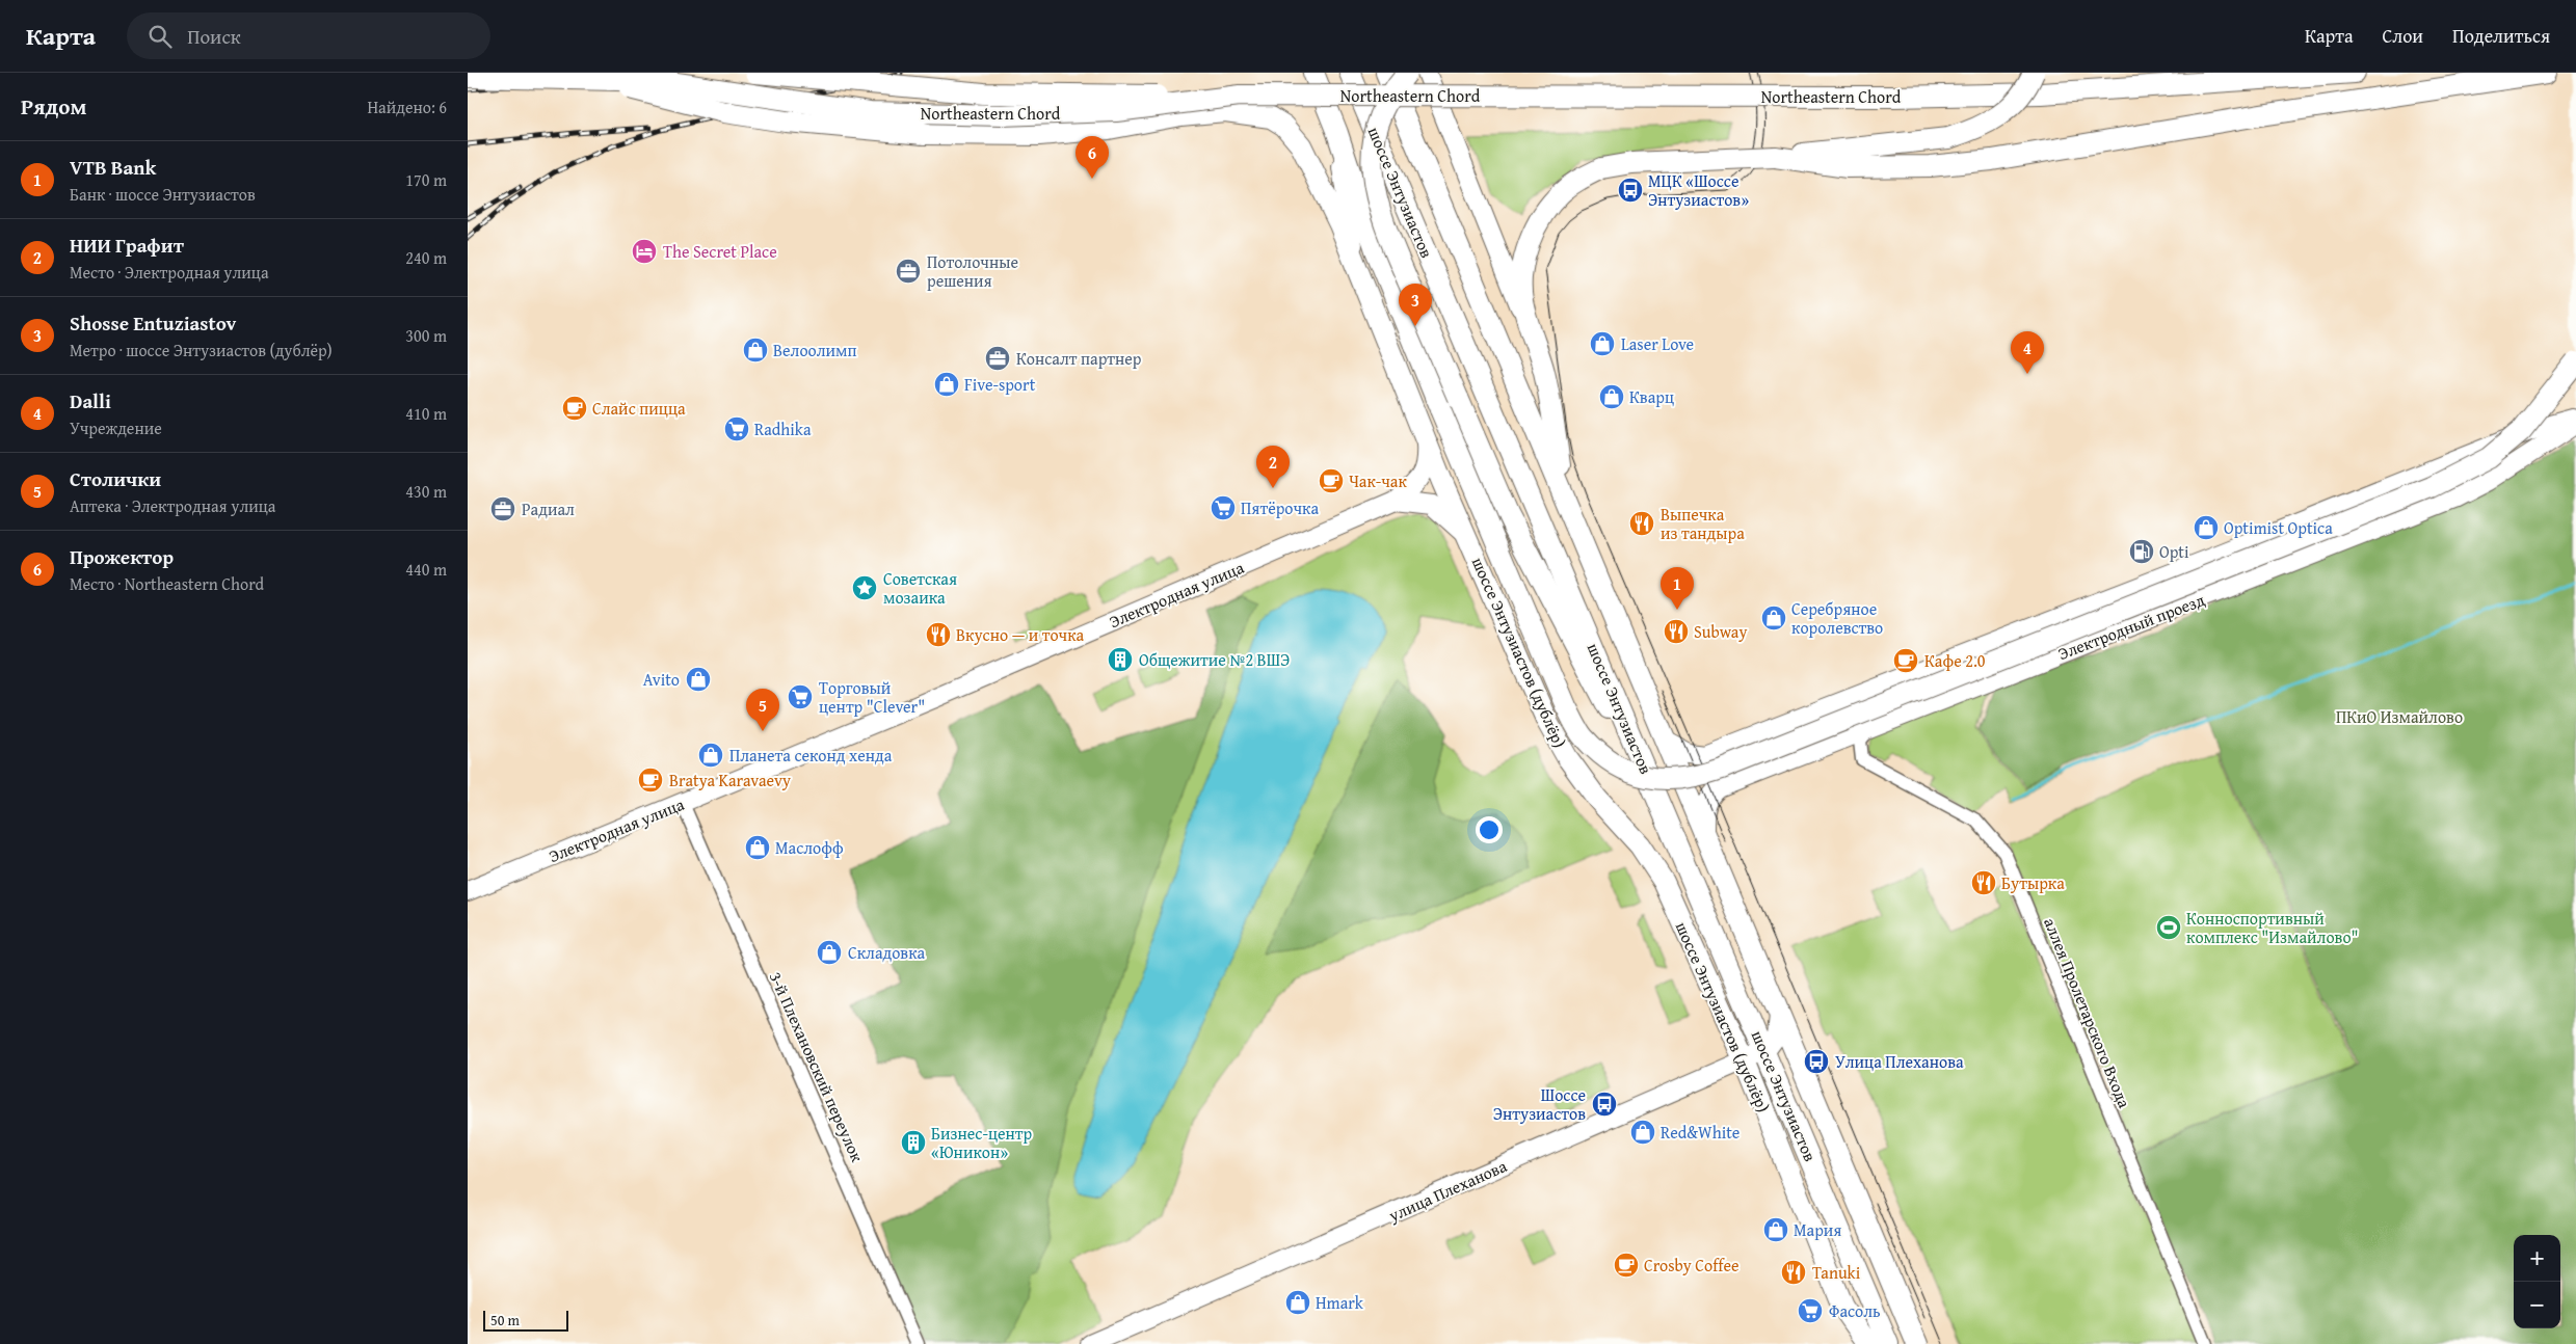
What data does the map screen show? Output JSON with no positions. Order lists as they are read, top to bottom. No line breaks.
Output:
{"streets":{"main road":["Northeastern Chord","шоссе Энтузиастов","шоссе Энтузиастов (дублёр)"],"street":["Электродная улица","Электродный проезд","аллея Пролетарского Входа","3-й Плехановский переулок","улица Плеханова"]},"crossings":[["шоссе Энтузиастов","Электродный проезд"],["шоссе Энтузиастов","улица Плеханова"],["Электродная улица","шоссе Энтузиастов (дублёр)"],["Электродная улица","3-й Плехановский переулок"],["Электродный проезд","аллея Пролетарского Входа"],["шоссе Энтузиастов (дублёр)","улица Плеханова"]],"parks":["ПКиО Измайлово"],"places":{"bus stop":["МЦК «Шоссе Энтузиастов»","Улица Плеханова","Шоссе Энтузиастов"],"hotel":["The Secret Place"],"office":["Потолочные решения","Консалт партнер","Радиал"],"shop":["Laser Love","Велоолимп","Five-sport","Кварц","Optimist Optica","Серебряное королевство","Avito","Планета секонд хенда","Маслофф","Складовка","Red&White","Мария","Hmark"],"cafe":["Слайс пицца","Чак-чак","Кафе 2.0","Bratya Karavaevy","Crosby Coffee"],"supermarket":["Radhika","Пятёрочка","Торговый центр \"Clever\"","Фасоль"],"restaurant":["Выпечка из тандыра","Subway","Вкусно — и точка","Бутырка","Tanuki"],"fuel station":["Opti"],"place":["Советская мозаика"],"building":["Общежитие №2 ВШЭ","Бизнес-центр «Юникон»"],"sports":["Конноспортивный комплекс \"Измайлово\""]},"scale_bar":"50 m","page":{"header":"Карта","search":"Поиск","nav":["Карта","Слои","Поделиться"],"heading":["Рядом","Найдено: 6"],"pins":["6","3","4","2","1","5"],"list":[{"mark":"1","name":"VTB Bank","note":"Банк · шоссе Энтузиастов","value":"170 m"},{"mark":"2","name":"НИИ Графит","note":"Место · Электродная улица","value":"240 m"},{"mark":"3","name":"Shosse Entuziastov","note":"Метро · шоссе Энтузиастов (дублёр)","value":"300 m"},{"mark":"4","name":"Dalli","note":"Учреждение","value":"410 m"},{"mark":"5","name":"Столички","note":"Аптека · Электродная улица","value":"430 m"},{"mark":"6","name":"Прожектор","note":"Место · Northeastern Chord","value":"440 m"}],"map_buttons":["+","−"],"scale":"50 m"}}
